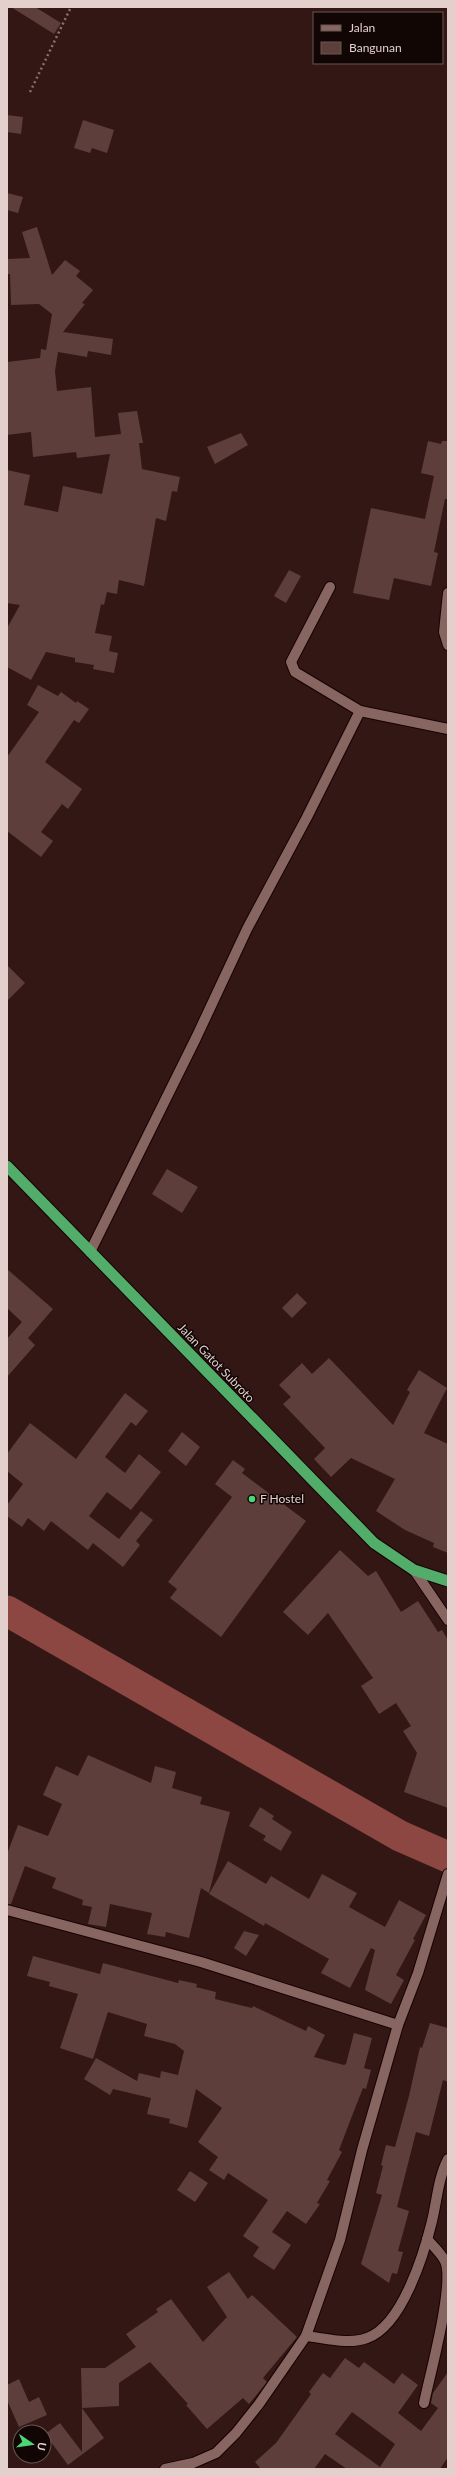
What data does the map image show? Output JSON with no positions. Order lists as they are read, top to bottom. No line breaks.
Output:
{"streets":{"highway":["Jalan Gatot Subroto"]},"places":["F Hostel"],"legend":["Jalan","Bangunan"],"north":"right"}
